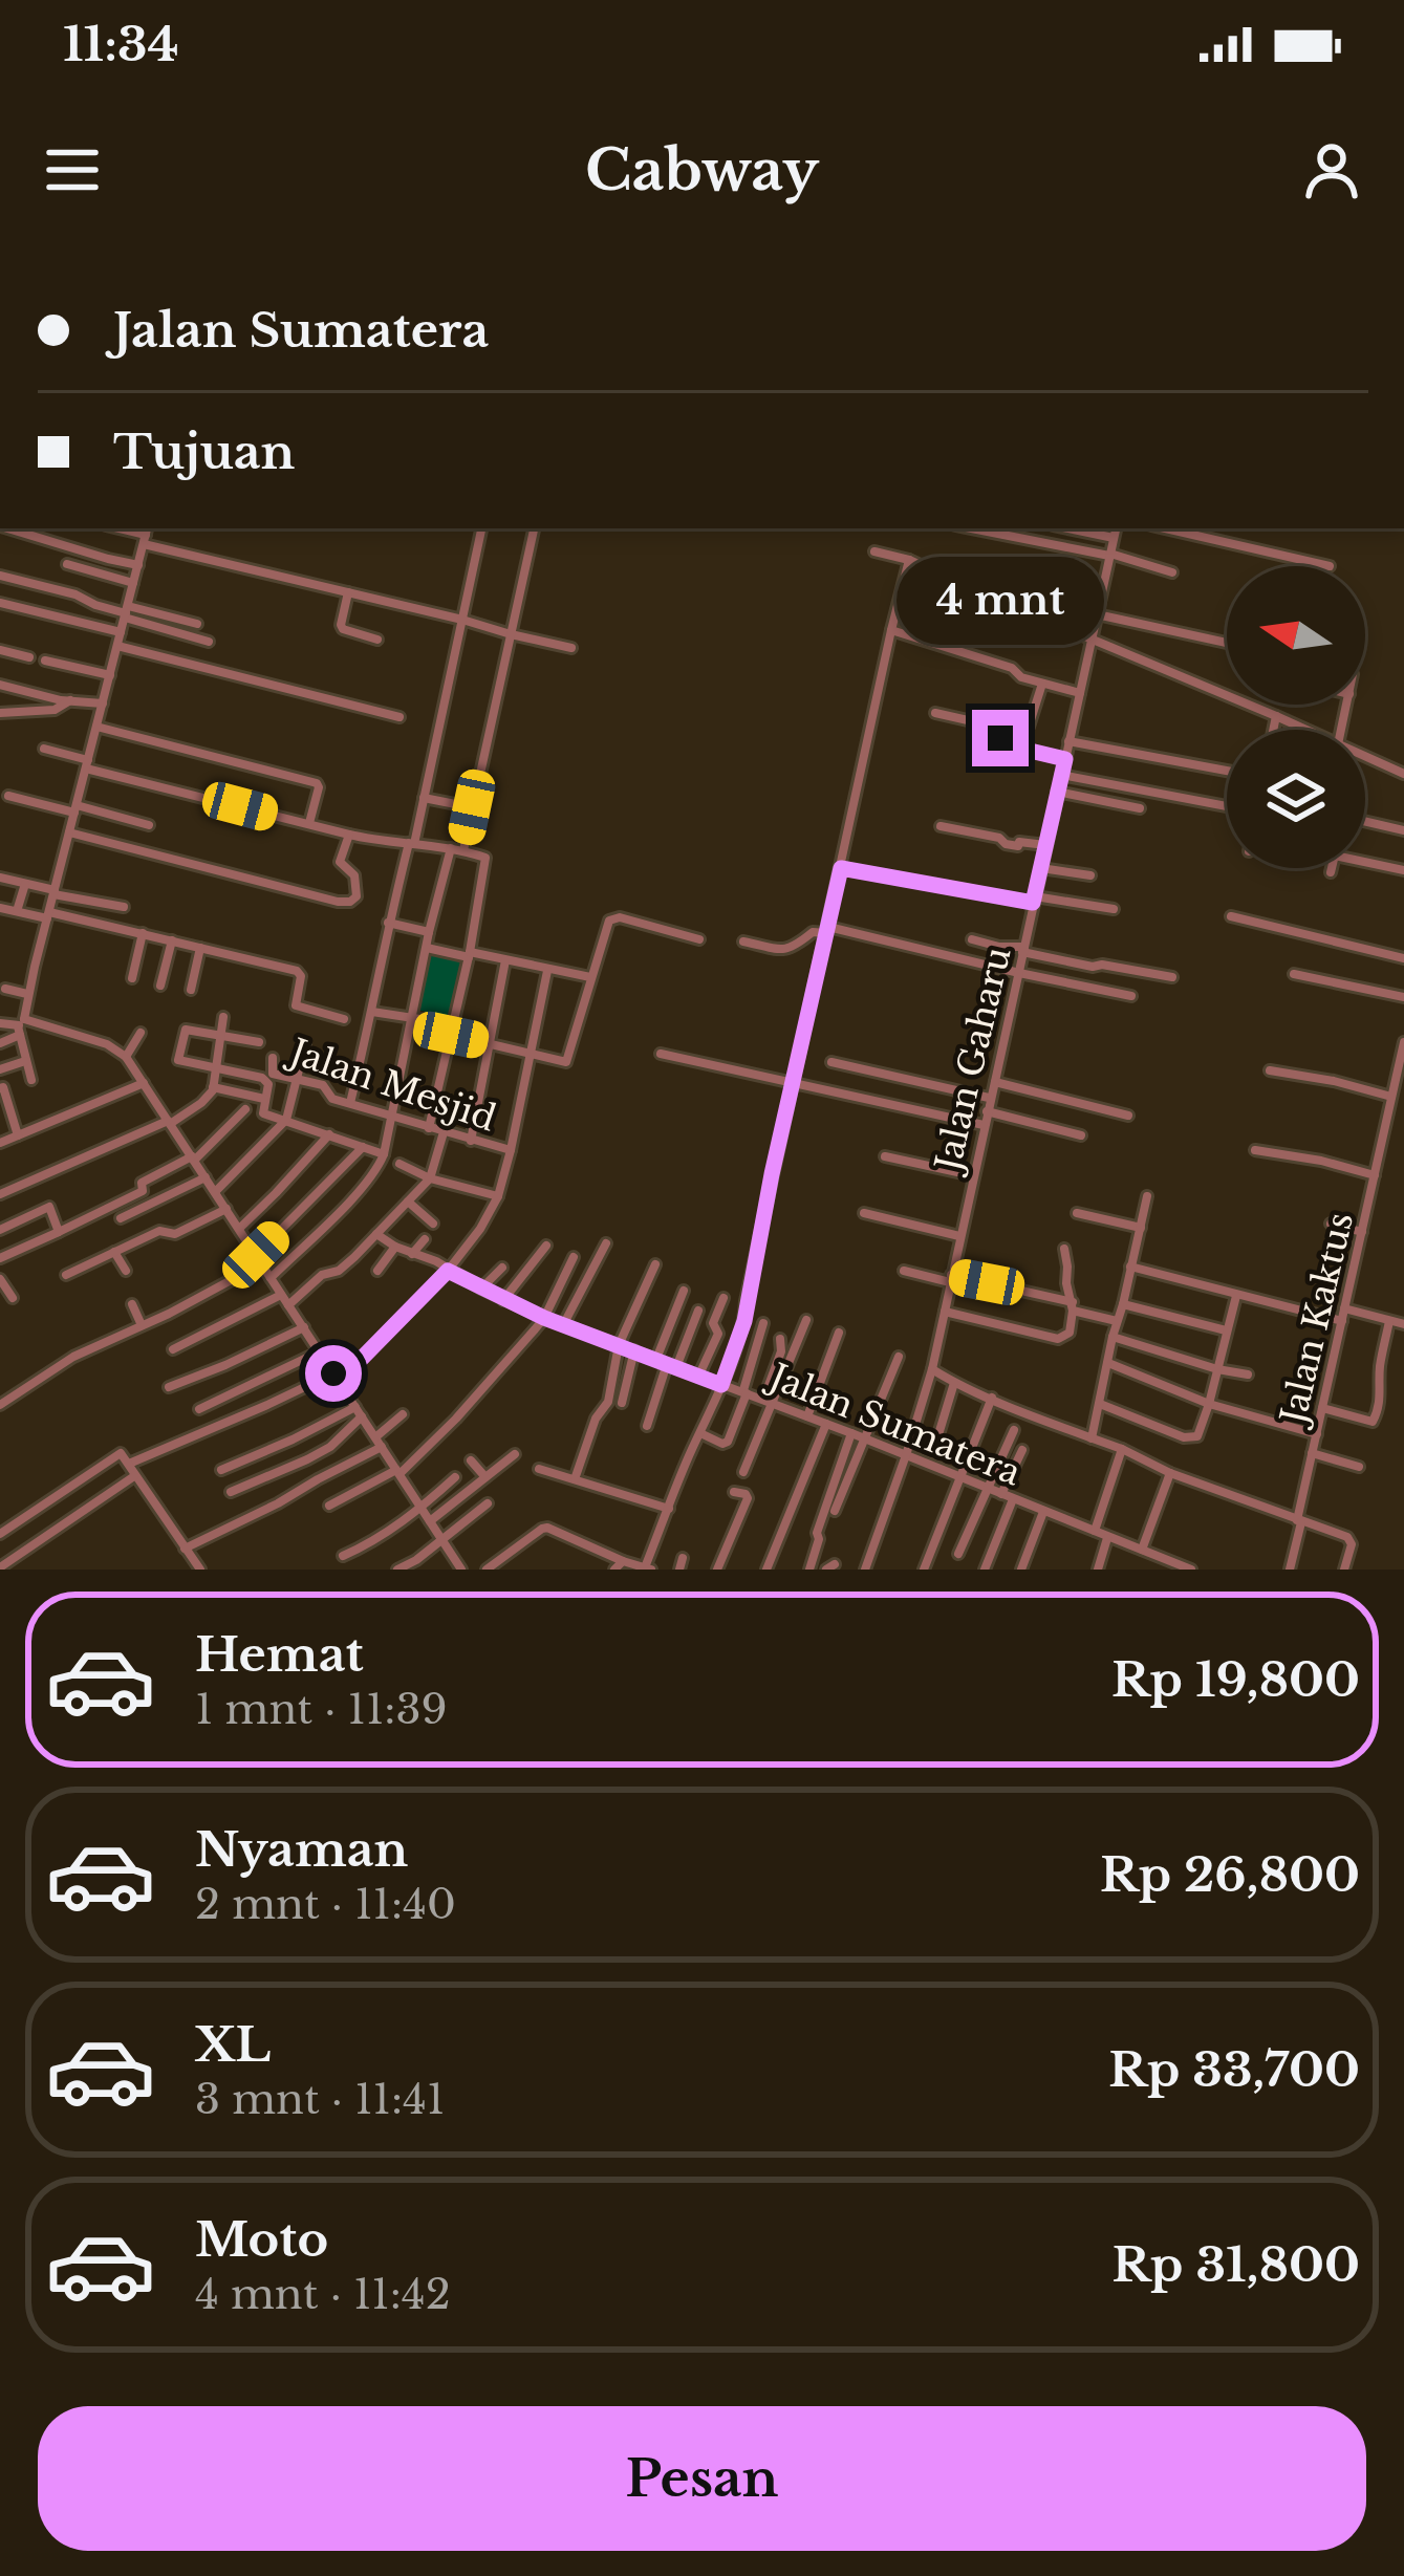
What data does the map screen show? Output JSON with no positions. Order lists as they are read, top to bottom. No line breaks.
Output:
{"streets":{"street":["Jalan Gaharu","Jalan Mesjid","Jalan Kaktus","Jalan Sumatera"]},"crossings":[["Jalan Gaharu","Jalan Sumatera"]],"north":"left","page":{"status":"11:34","header":"Cabway","banner":["Jalan Sumatera","Tujuan"],"bubble":"4 mnt","list":[{"name":"Hemat","note":"1 mnt · 11:39","value":"Rp 19,800"},{"name":"Nyaman","note":"2 mnt · 11:40","value":"Rp 26,800"},{"name":"XL","note":"3 mnt · 11:41","value":"Rp 33,700"},{"name":"Moto","note":"4 mnt · 11:42","value":"Rp 31,800"}],"buttons":"Pesan"}}
